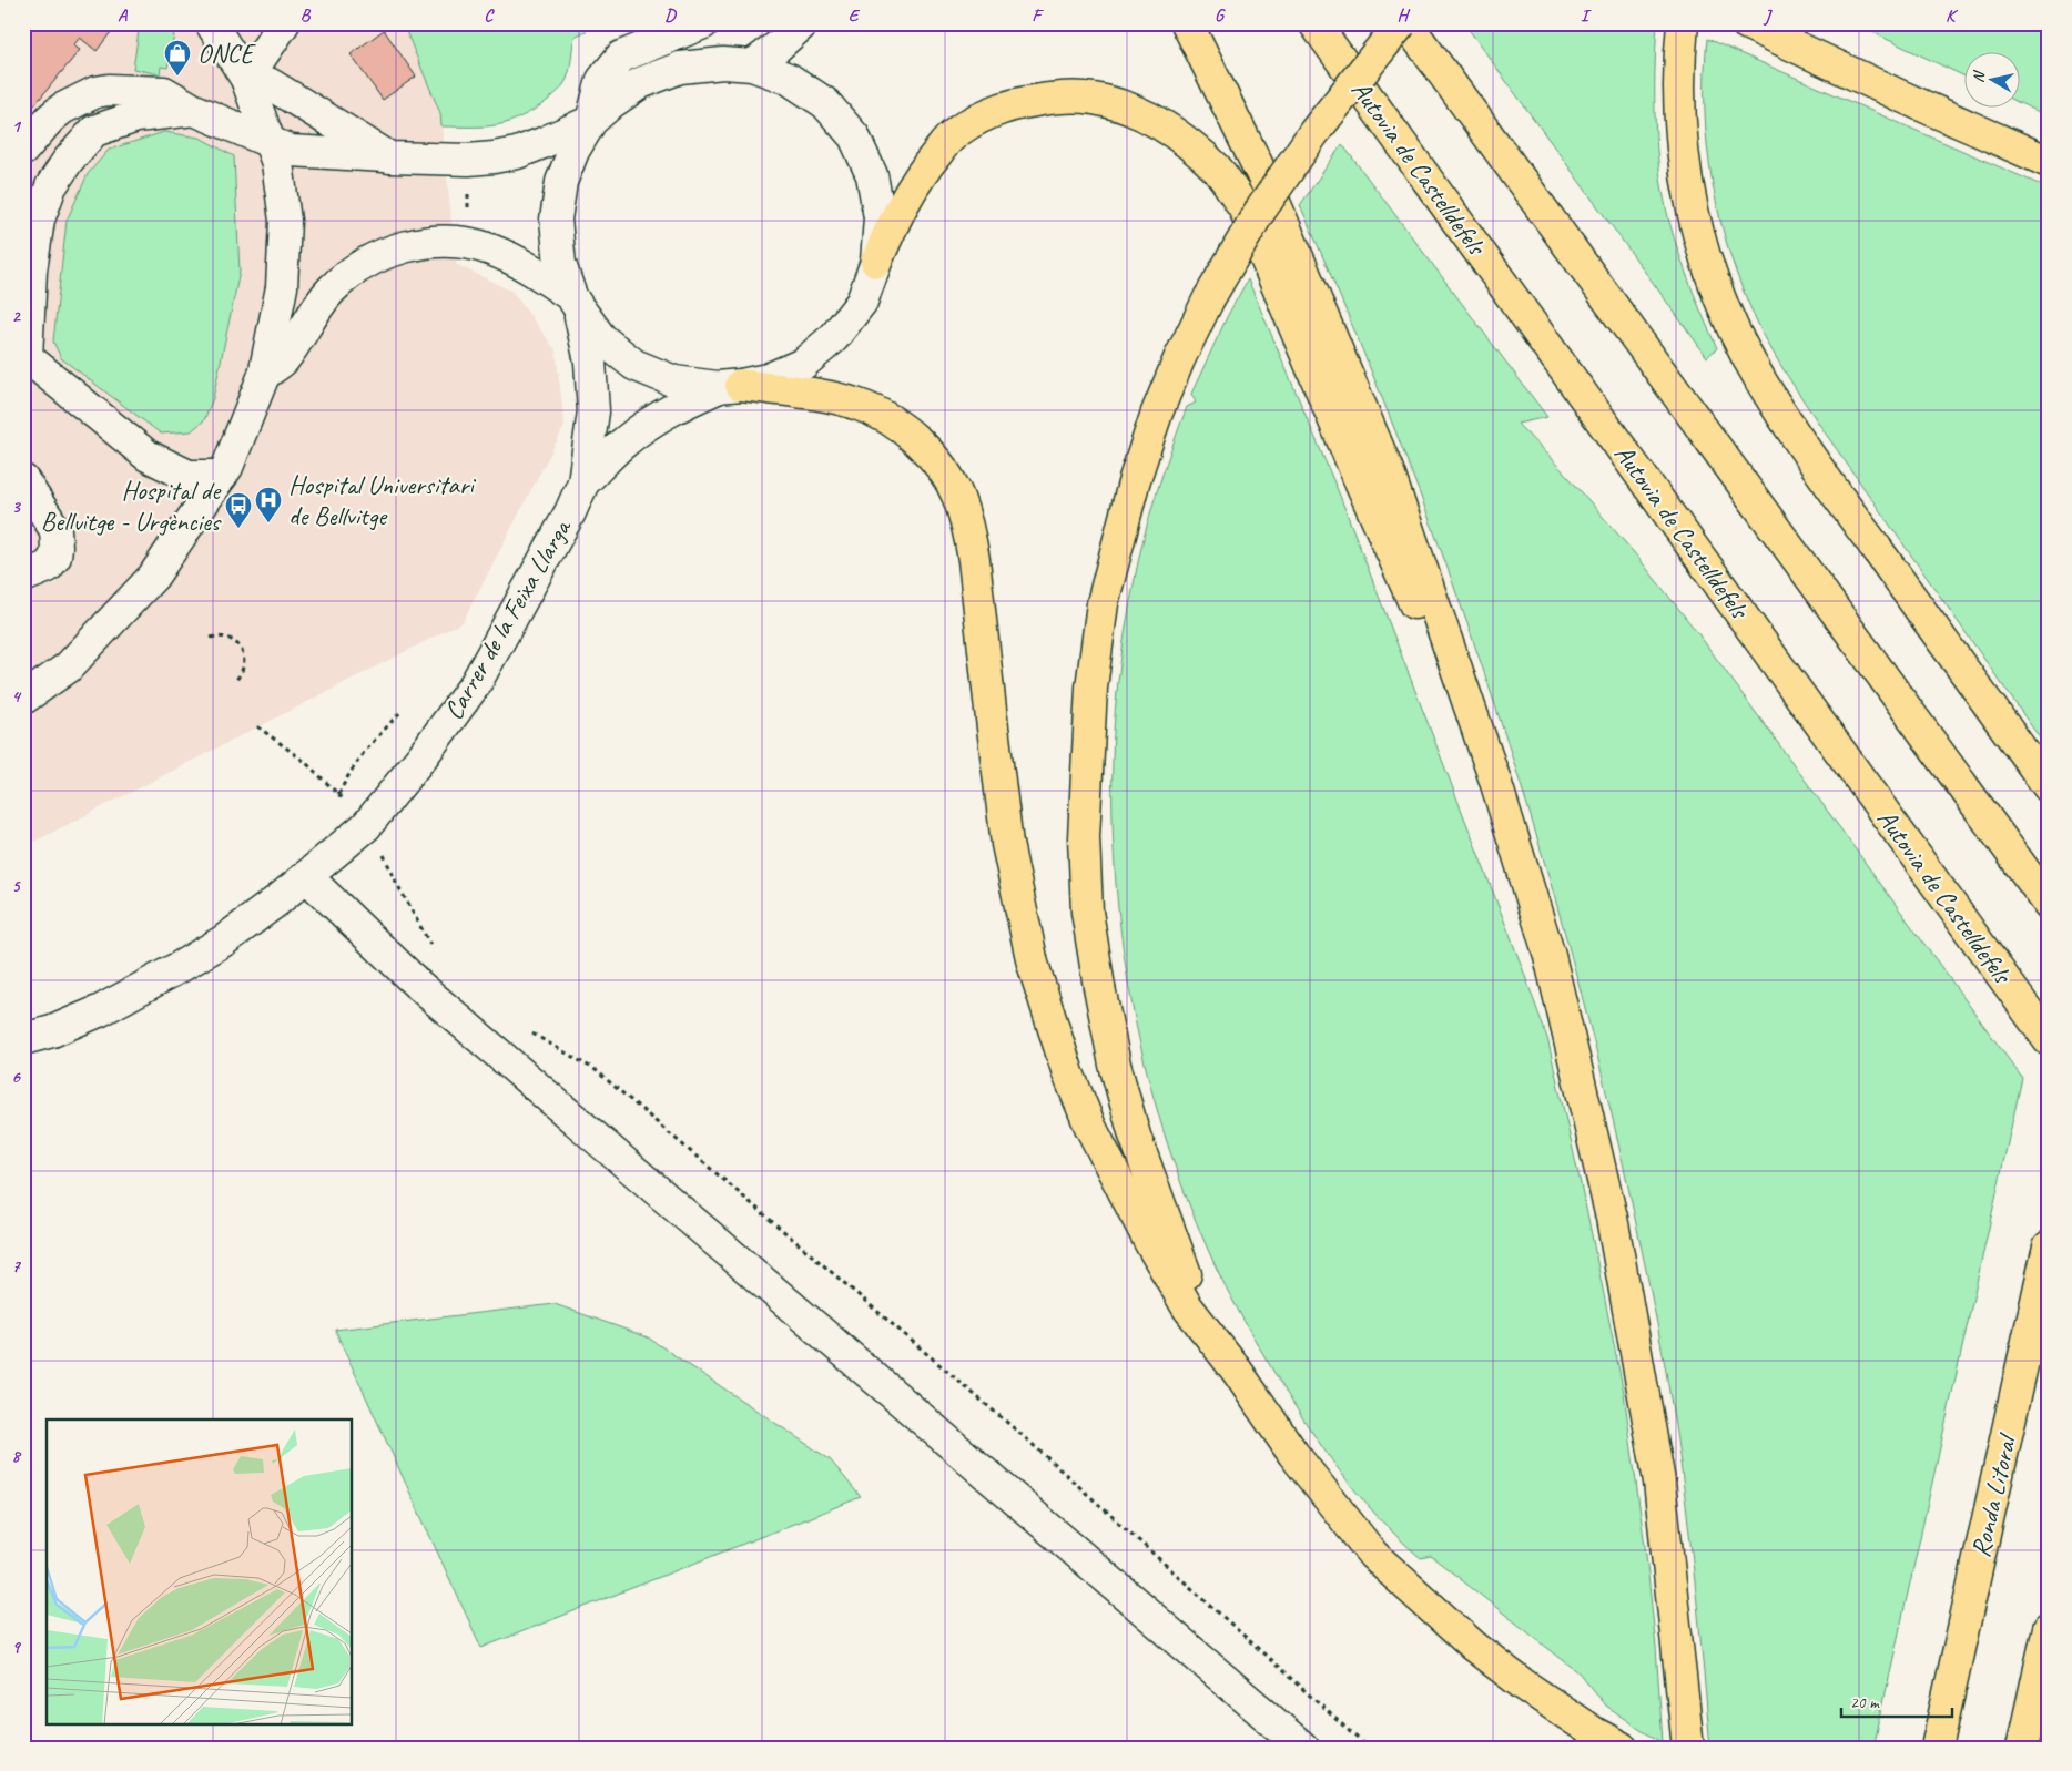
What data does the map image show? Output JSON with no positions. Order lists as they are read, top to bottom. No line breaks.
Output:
{"streets":{"highway":["Autovia de Castelldefels","Ronda Litoral"],"street":["Carrer de la Feixa Llarga"]},"places":{"shop":["ONCE"],"hospital":["Hospital Universitari de Bellvitge"],"bus stop":["Hospital de Bellvitge - Urgències"]},"scale_bar":"20 m","north":"left","grid":{"columns":["A","B","C","D","E","F","G","H","I","J","K"],"rows":["1","2","3","4","5","6","7","8","9"]}}
